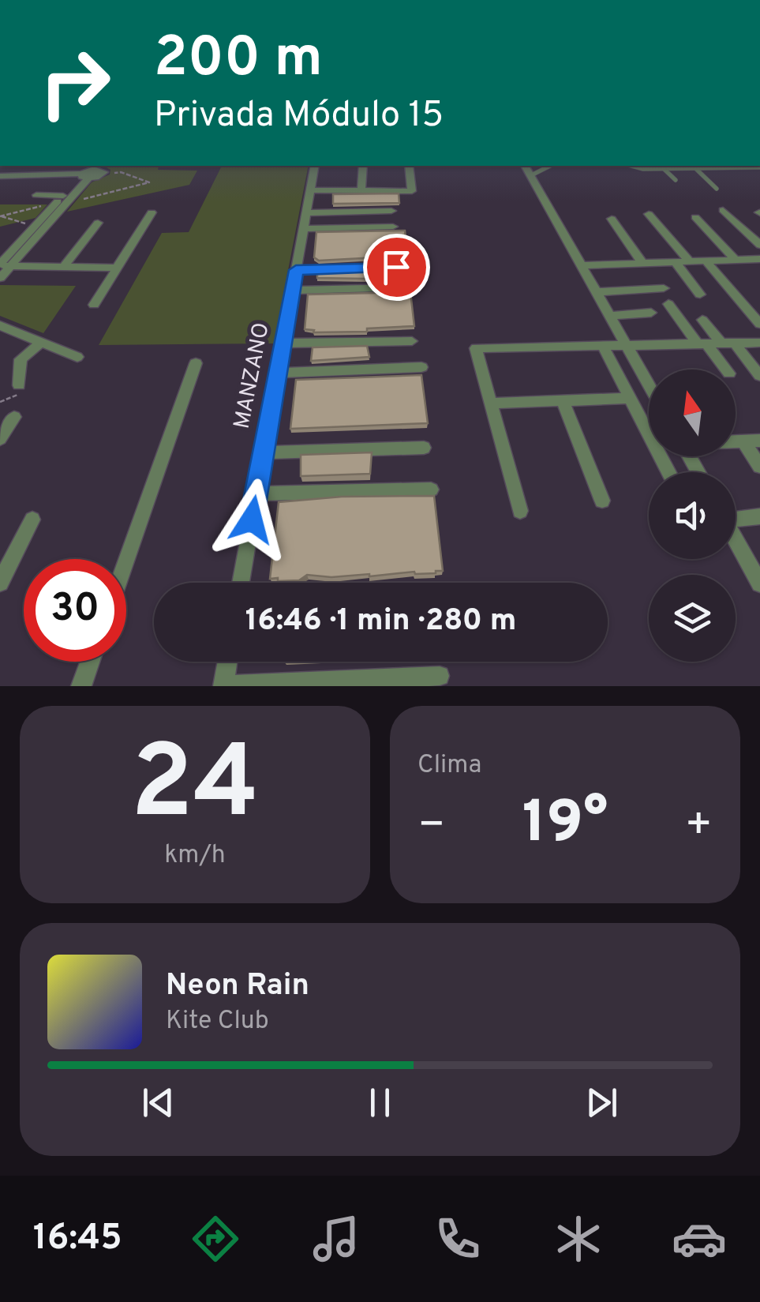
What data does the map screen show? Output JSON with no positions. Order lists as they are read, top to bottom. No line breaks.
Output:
{"streets":{"street":["MANZANO"]},"north":"top","page":{"turn":["200 m","Privada Módulo 15"],"limit":"30","trip":"16:46 · 1 min · 280 m","tile":[["24","km/h"],"Clima"],"heat":["−","19°","+"],"song":["Neon Rain","Kite Club"],"tabs":"16:45"}}
